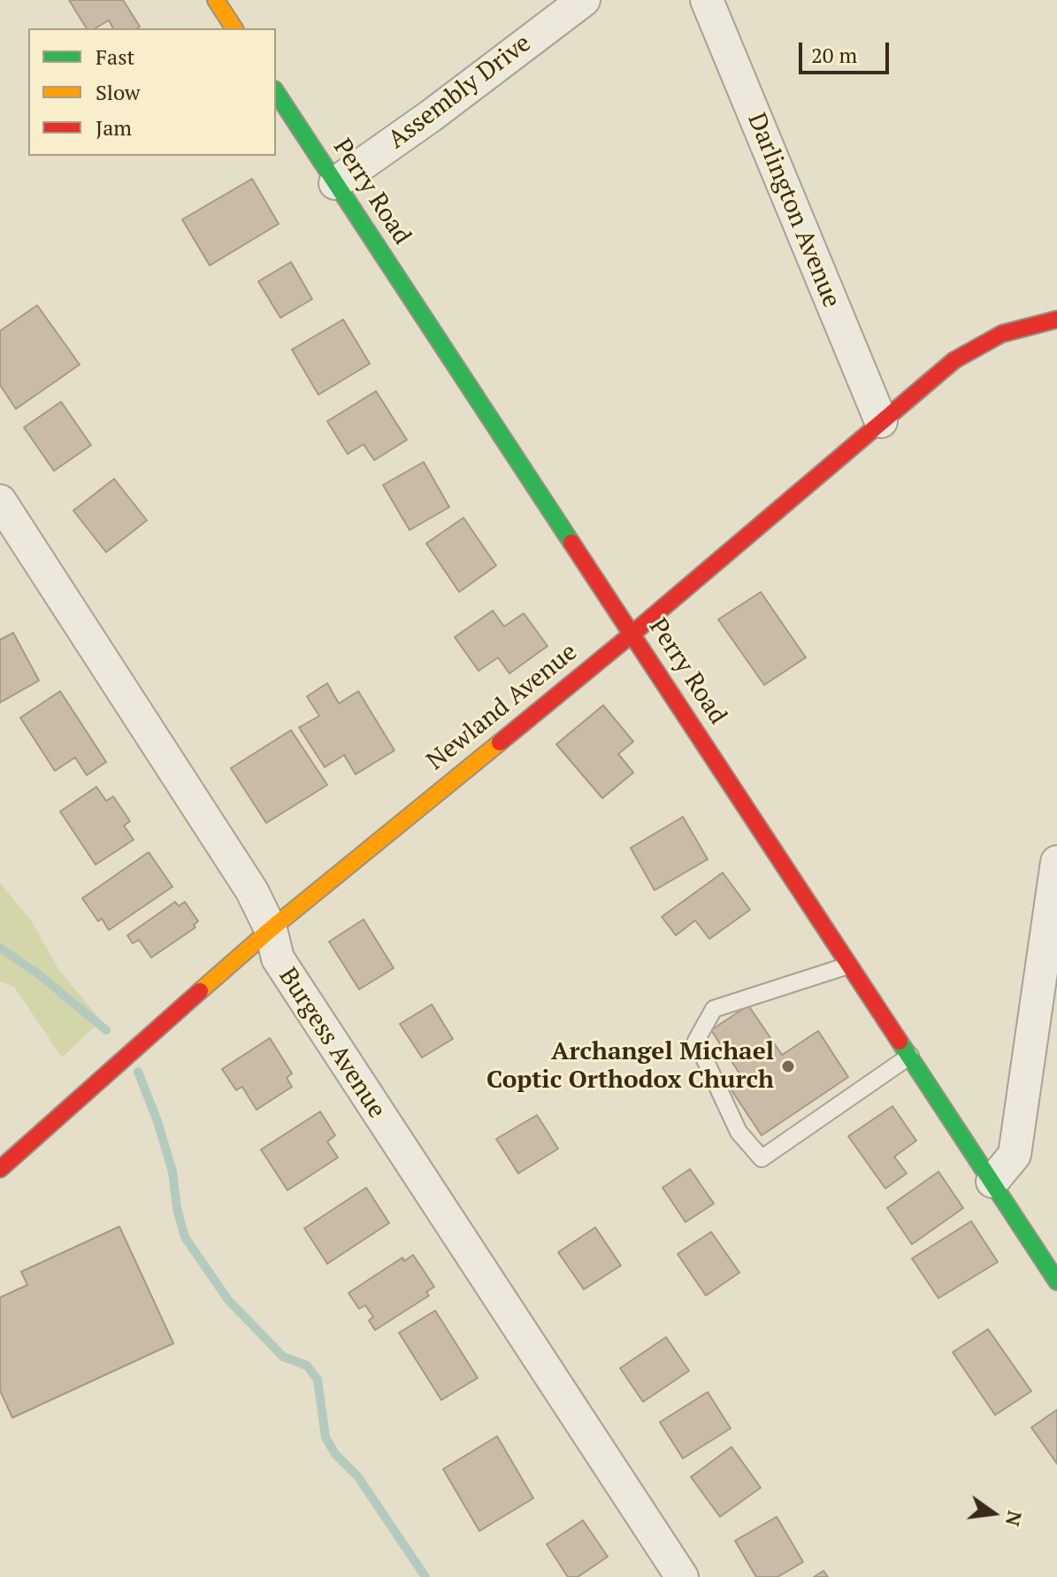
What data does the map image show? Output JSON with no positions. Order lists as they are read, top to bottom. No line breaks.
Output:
{"streets":{"street":["Assembly Drive","Perry Road","Darlington Avenue","Newland Avenue","Burgess Avenue"]},"crossings":[["Assembly Drive","Perry Road"],["Perry Road","Newland Avenue"],["Darlington Avenue","Newland Avenue"],["Newland Avenue","Burgess Avenue"]],"places":["Archangel Michael Coptic Orthodox Church"],"legend":["Fast","Slow","Jam"],"scale_bar":"20 m","north":"right"}
